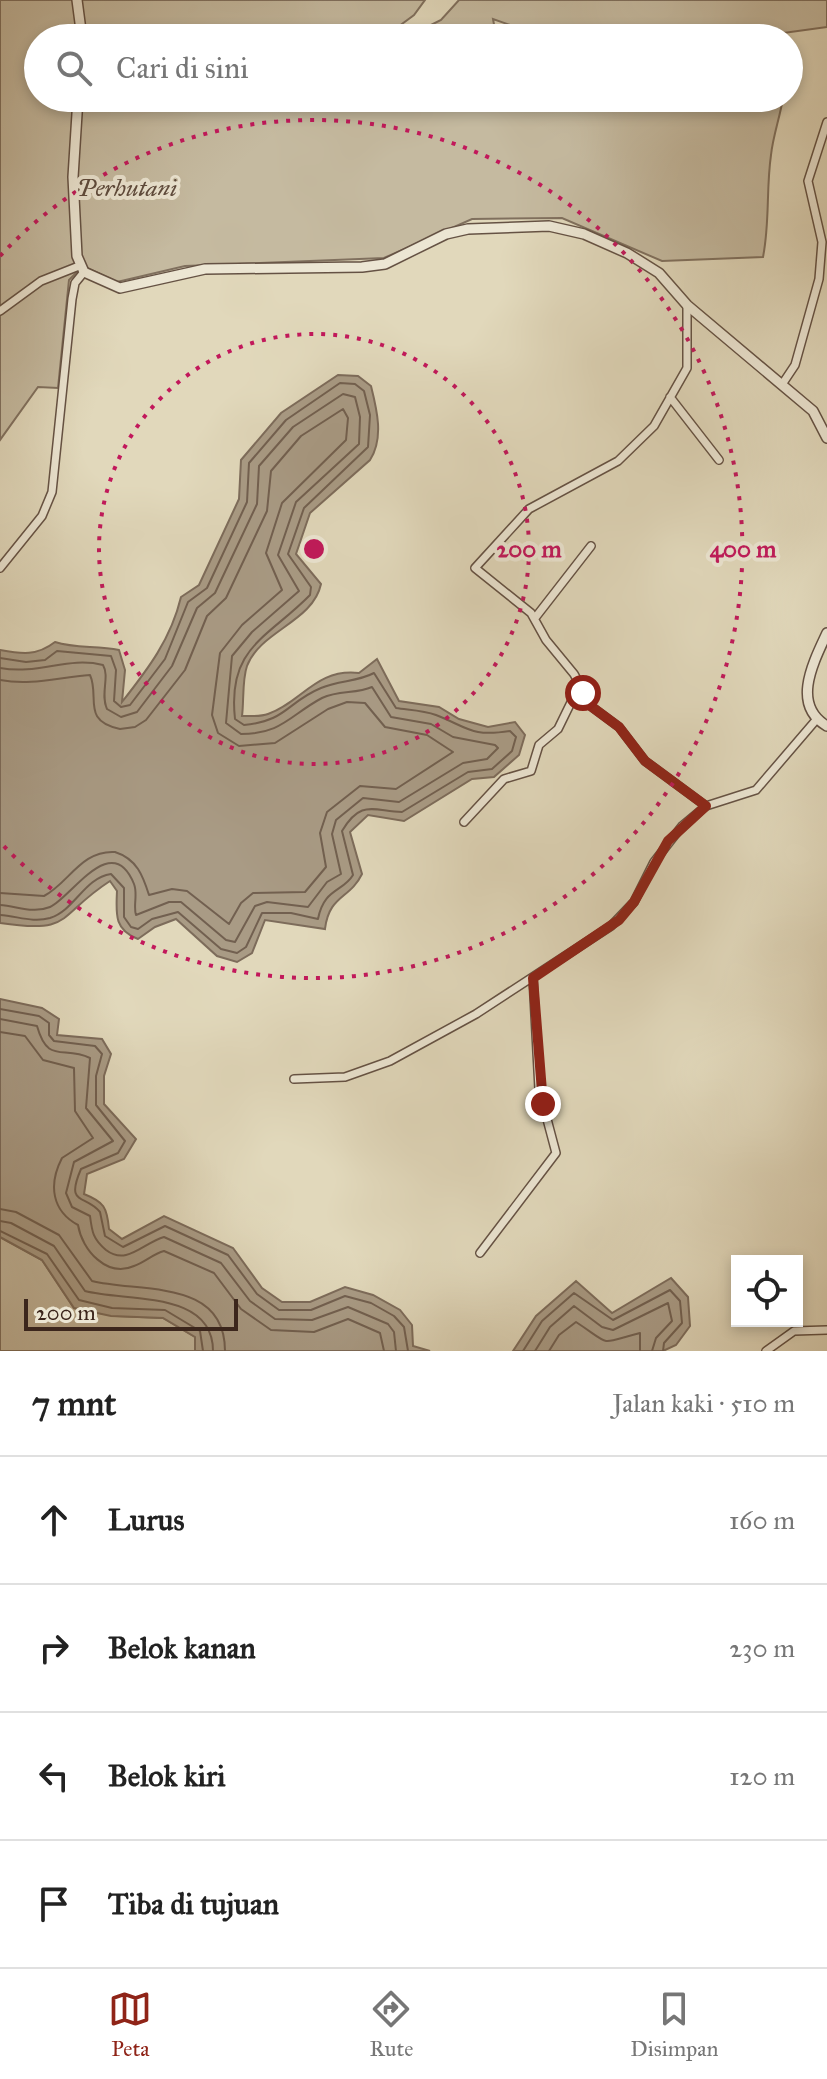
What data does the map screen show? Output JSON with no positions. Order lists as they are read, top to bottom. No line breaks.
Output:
{"parks":["Perhutani"],"scale_bar":"200 m","page":{"search":"Cari di sini","scale":"200 m","heading":["7 mnt","Jalan kaki · 510 m"],"list":[["Lurus","160 m"],["Belok kanan","230 m"],["Belok kiri","120 m"],"Tiba di tujuan"],"nav":["Peta","Rute","Disimpan"]},"rings":["200 m","400 m"]}
